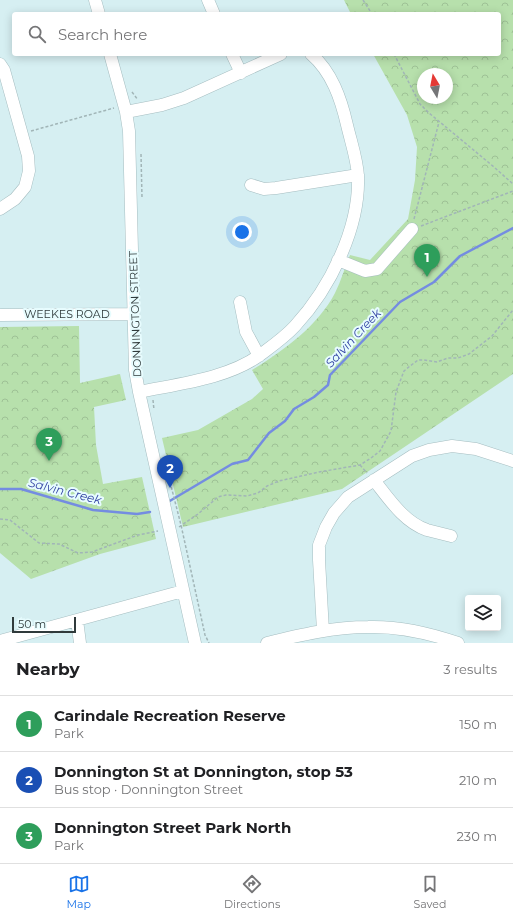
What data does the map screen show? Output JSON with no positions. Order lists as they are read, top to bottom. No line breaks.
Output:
{"streets":{"street":["WEEKES ROAD","DONNINGTON STREET"]},"crossings":[["WEEKES ROAD","DONNINGTON STREET"]],"water":["Salvin Creek"],"scale_bar":"50 m","north":"top","page":{"search":"Search here","pins":["1","3","2"],"scale":"50 m","heading":["Nearby","3 results"],"list":[{"mark":"1","name":"Carindale Recreation Reserve","note":"Park","value":"150 m"},{"mark":"2","name":"Donnington St at Donnington, stop 53","note":"Bus stop · Donnington Street","value":"210 m"},{"mark":"3","name":"Donnington Street Park North","note":"Park","value":"230 m"}],"nav":["Map","Directions","Saved"]}}
